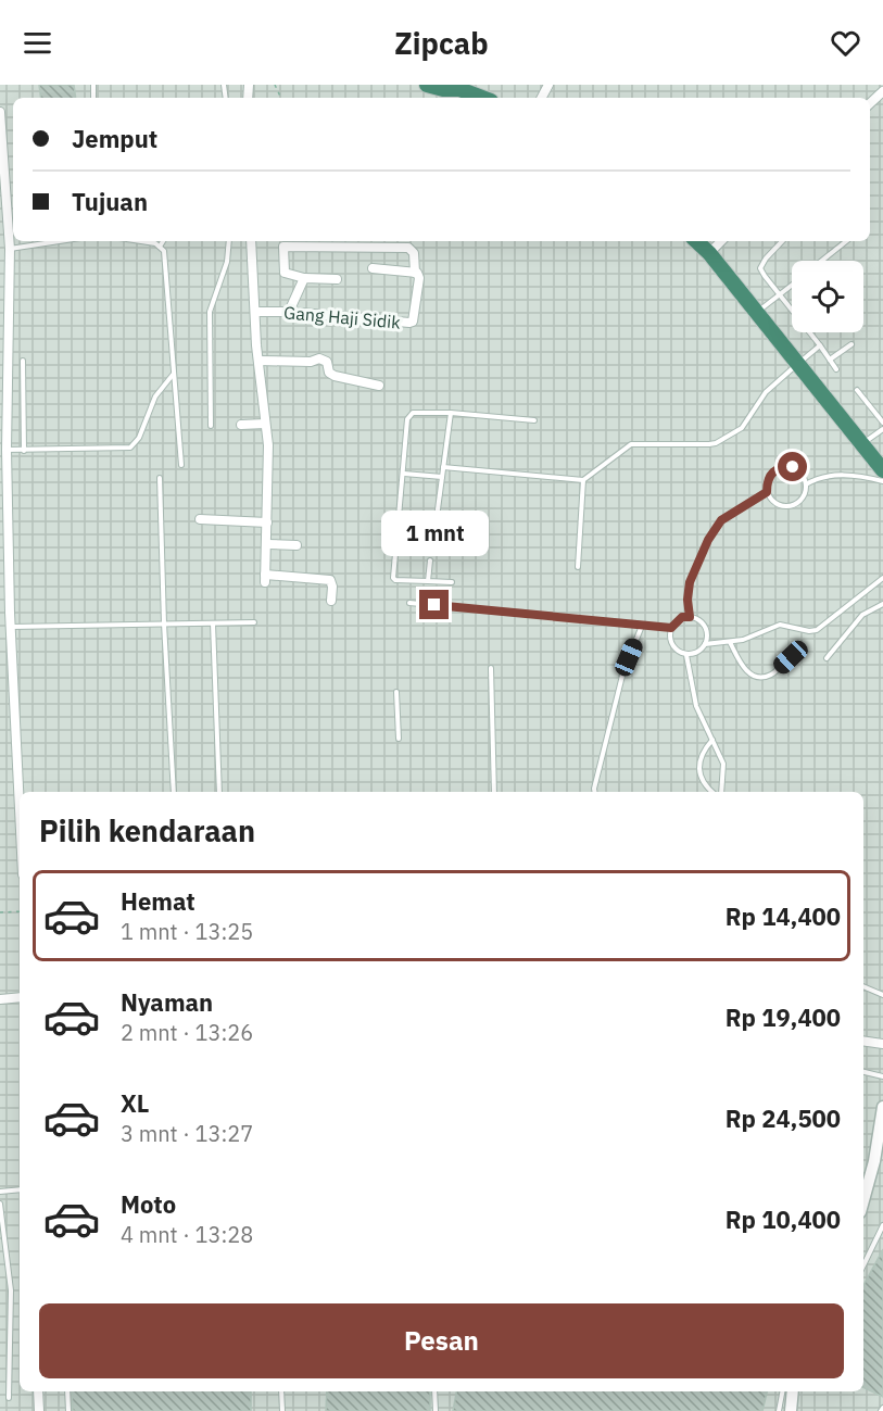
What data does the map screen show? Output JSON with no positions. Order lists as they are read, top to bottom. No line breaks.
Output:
{"streets":{"street":["Gang Haji Sidik"]},"page":{"header":"Zipcab","banner":["Jemput","Tujuan"],"bubble":"1 mnt","heading":"Pilih kendaraan","list":[{"name":"Hemat","note":"1 mnt · 13:25","value":"Rp 14,400"},{"name":"Nyaman","note":"2 mnt · 13:26","value":"Rp 19,400"},{"name":"XL","note":"3 mnt · 13:27","value":"Rp 24,500"},{"name":"Moto","note":"4 mnt · 13:28","value":"Rp 10,400"}],"buttons":"Pesan"}}
